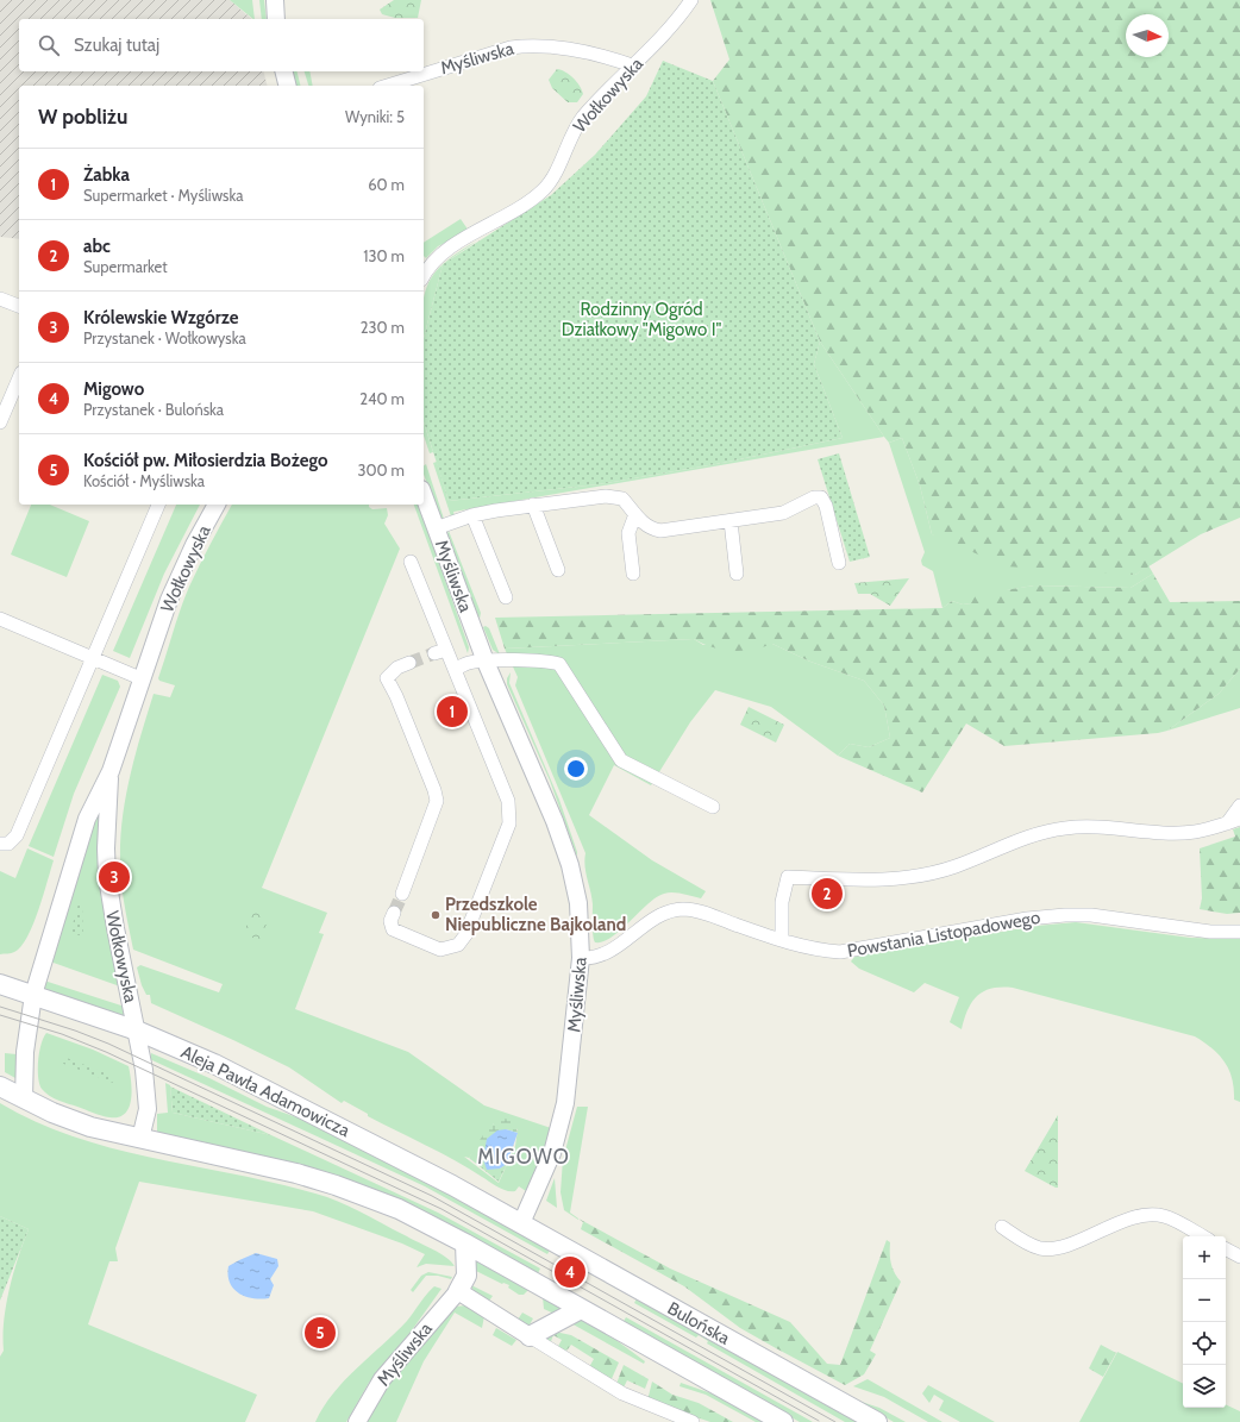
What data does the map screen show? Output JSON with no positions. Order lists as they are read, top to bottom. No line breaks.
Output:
{"streets":{"main road":["Aleja Pawła Adamowicza","Bulońska"],"street":["Myśliwska","Wołkowyska","Powstania Listopadowego"]},"crossings":[["Myśliwska","Wołkowyska"],["Myśliwska","Powstania Listopadowego"],["Myśliwska","Aleja Pawła Adamowicza"],["Myśliwska","Bulońska"],["Wołkowyska","Aleja Pawła Adamowicza"],["Aleja Pawła Adamowicza","Bulońska"]],"districts":["MIGOWO"],"parks":["Rodzinny Ogród Działkowy \"Migowo I\""],"places":["Przedszkole Niepubliczne Bajkoland"],"north":"right","page":{"search":"Szukaj tutaj","heading":["W pobliżu","Wyniki: 5"],"list":[{"mark":"1","name":"Żabka","note":"Supermarket · Myśliwska","value":"60 m"},{"mark":"2","name":"abc","note":"Supermarket","value":"130 m"},{"mark":"3","name":"Królewskie Wzgórze","note":"Przystanek · Wołkowyska","value":"230 m"},{"mark":"4","name":"Migowo","note":"Przystanek · Bulońska","value":"240 m"},{"mark":"5","name":"Kościół pw. Miłosierdzia Bożego","note":"Kościół · Myśliwska","value":"300 m"}],"pins":["1","3","2","4","5"],"map_buttons":["+","−"]}}
